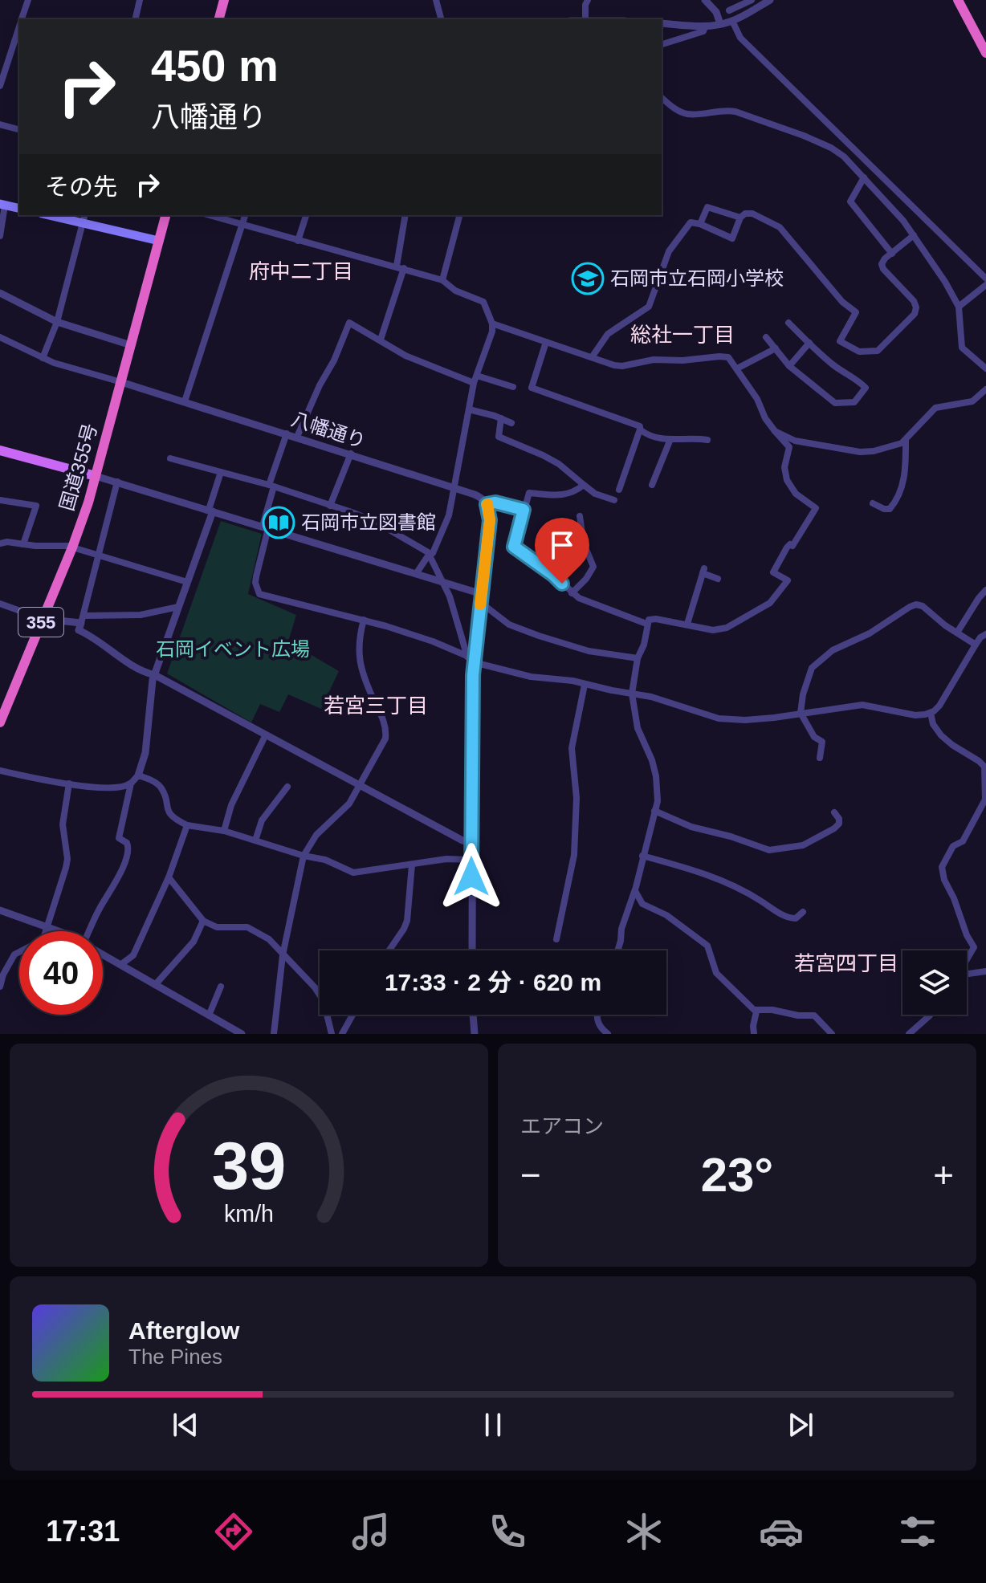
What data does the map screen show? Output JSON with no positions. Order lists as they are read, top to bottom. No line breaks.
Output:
{"streets":{"highway":["国道355号","355"],"street":["八幡通り"]},"crossings":[["八幡通り","国道355号"]],"districts":["府中二丁目","総社一丁目","若宮三丁目","若宮四丁目"],"parks":["石岡イベント広場"],"places":{"school or university":["石岡市立石岡小学校"],"library":["石岡市立図書館"]},"page":{"turn":["450 m","八幡通り"],"then":"その先","limit":"40","trip":"17:33 · 2 分 · 620 m","tile":"エアコン","heat":["−","23°","+"],"song":["Afterglow","The Pines"],"tabs":"17:31","gauge":["39","km/h"]}}
